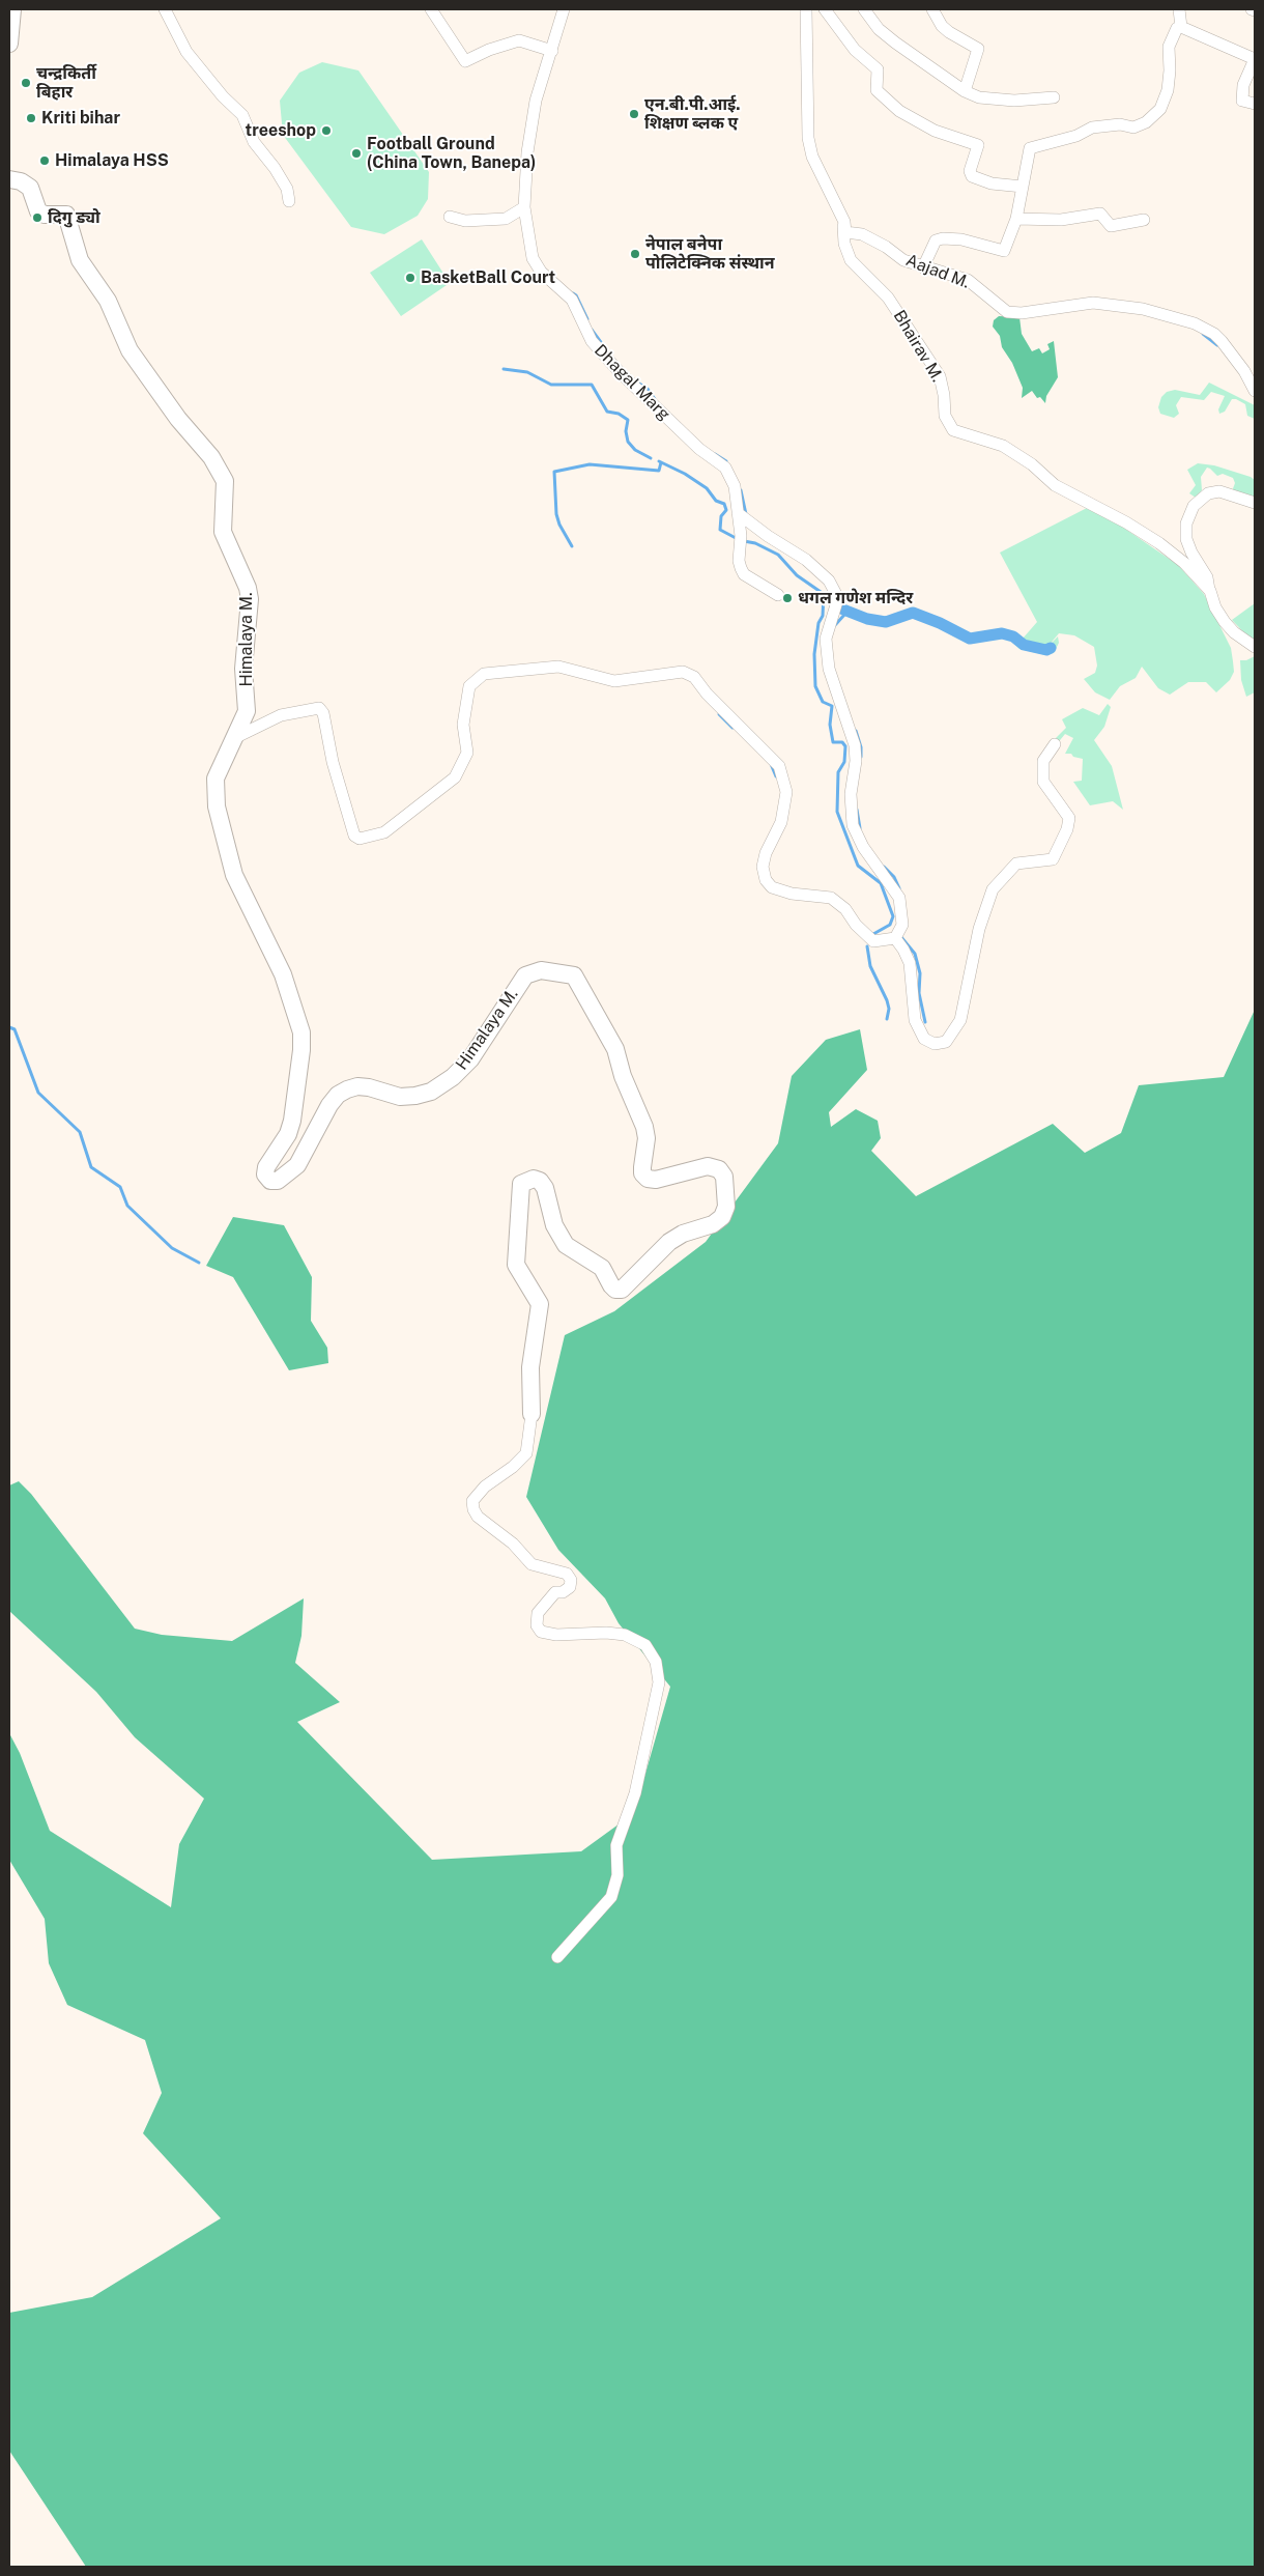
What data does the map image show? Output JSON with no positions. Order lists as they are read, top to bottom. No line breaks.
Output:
{"streets":{"street":["Aajad M.","Bhairav M.","Dhagal Marg","Himalaya M."]},"crossings":[["Aajad M.","Bhairav M."]],"places":["चन्द्रकिर्ती बिहार","एन.बी.पी.आई. शिक्षण ब्लक ए","Kriti bihar","treeshop","Football Ground (China Town, Banepa)","Himalaya HSS","दिगु ड्यो","नेपाल बनेपा पोलिटेक्निक संस्थान","BasketBall Court","धगल गणेश मन्दिर"]}
